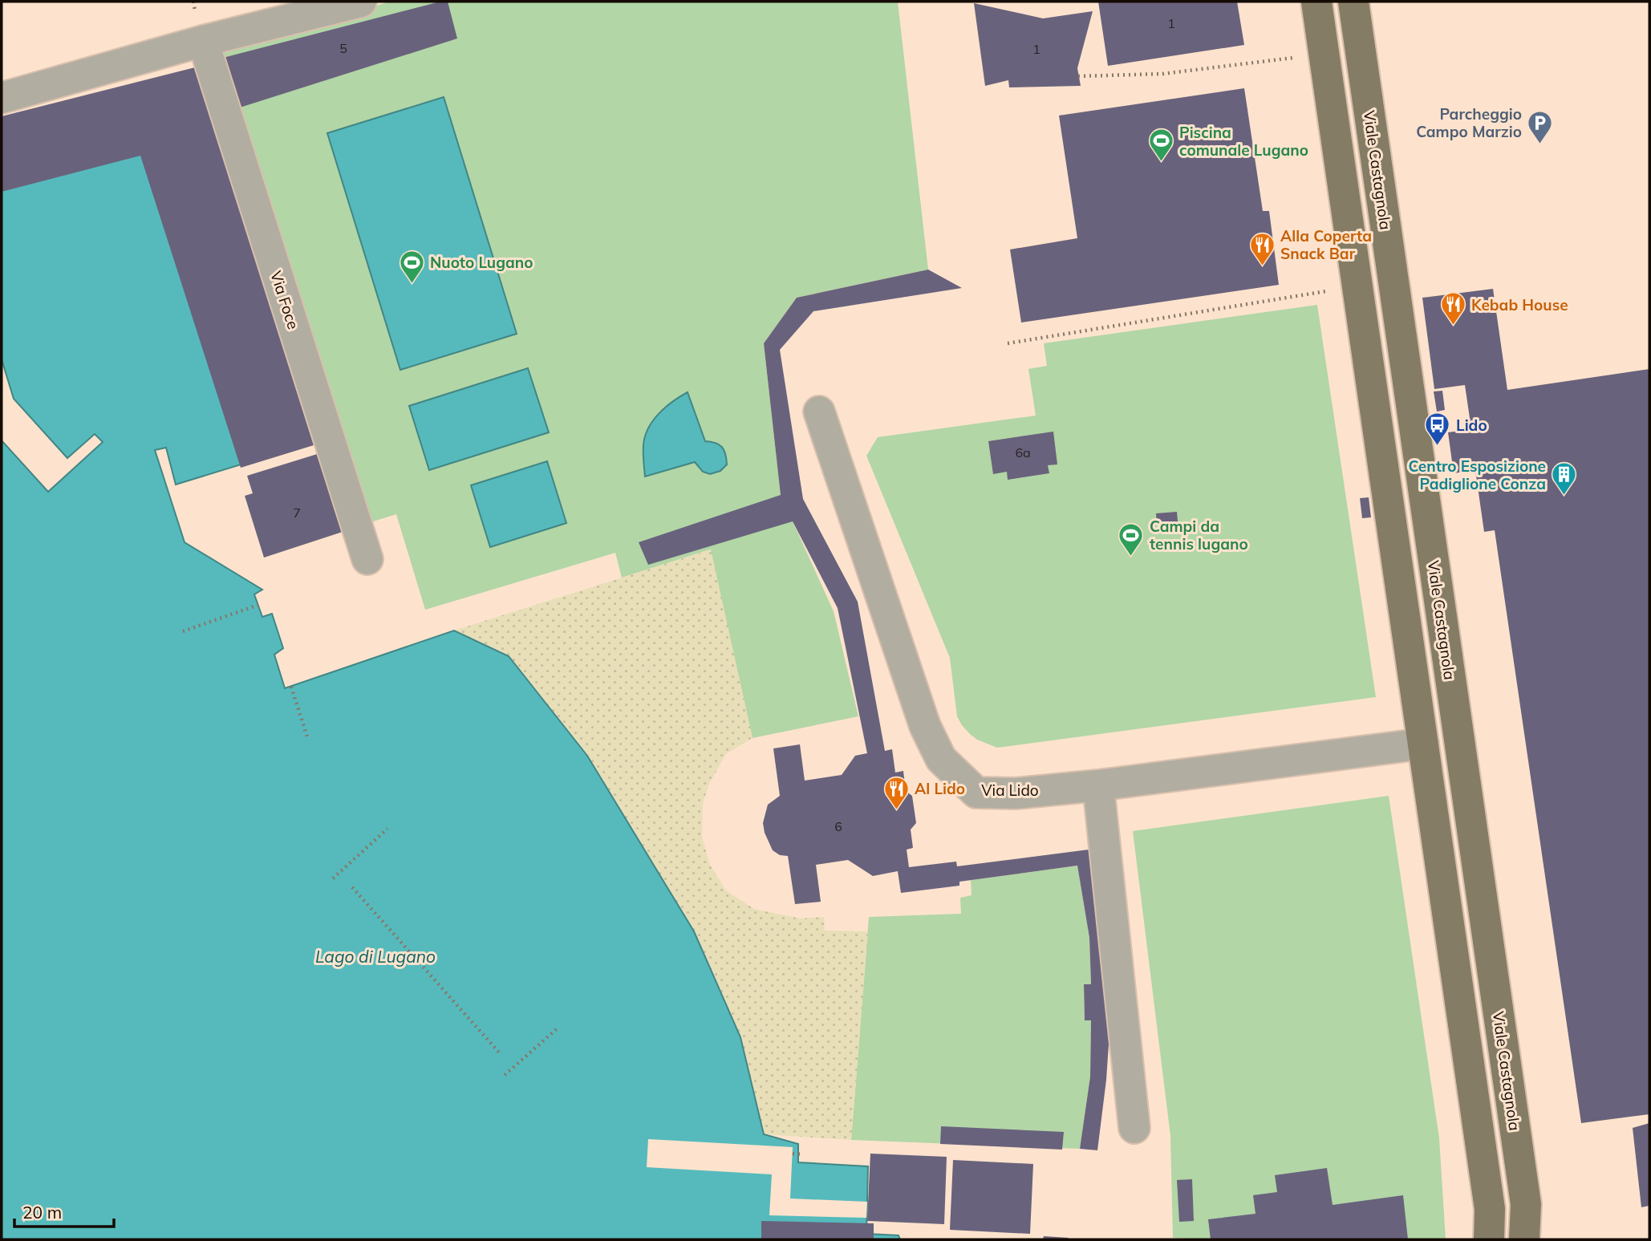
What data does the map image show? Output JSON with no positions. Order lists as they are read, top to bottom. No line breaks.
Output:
{"streets":{"main road":["Viale Castagnola"],"lane":["Via Foce","Via Lido"]},"water":["Lago di Lugano"],"places":{"parking":["Parcheggio Campo Marzio"],"sports":["Piscina comunale Lugano","Nuoto Lugano","Campi da tennis lugano"],"restaurant":["Alla Coperta Snack Bar","Kebab House","Al Lido"],"bus stop":["Lido"],"building":["Centro Esposizione Padiglione Conza"]},"house_numbers":["1","5","1","6a","7","6"],"scale_bar":"20 m"}
